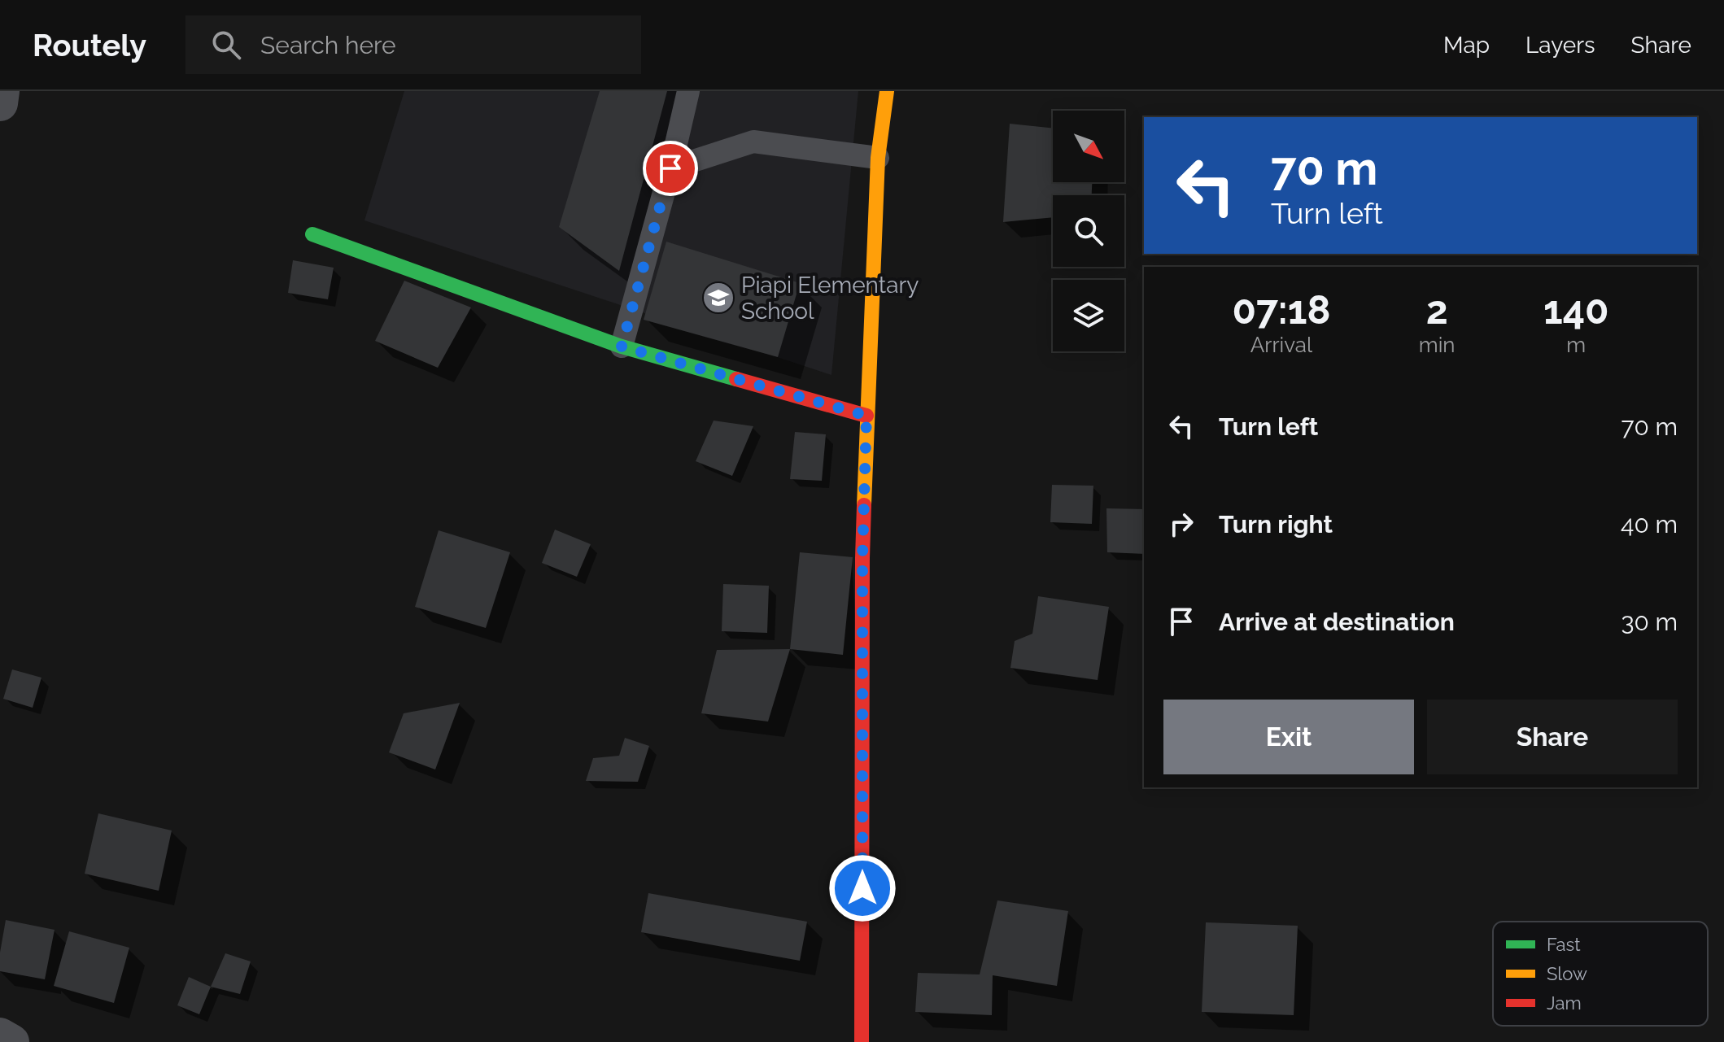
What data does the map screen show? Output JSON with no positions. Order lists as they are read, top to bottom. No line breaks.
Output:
{"places":{"school or university":["Piapi Elementary School"]},"legend":["Fast","Slow","Jam"],"north":"bottom right","page":{"header":"Routely","search":"Search here","nav":["Map","Layers","Share"],"turn":["70 m","Turn left"],"eta":["07:18","Arrival","2","min","140","m"],"list":[{"name":"Turn left","value":"70 m"},{"name":"Turn right","value":"40 m"},{"name":"Arrive at destination","value":"30 m"}],"buttons":["Exit","Share"]}}
